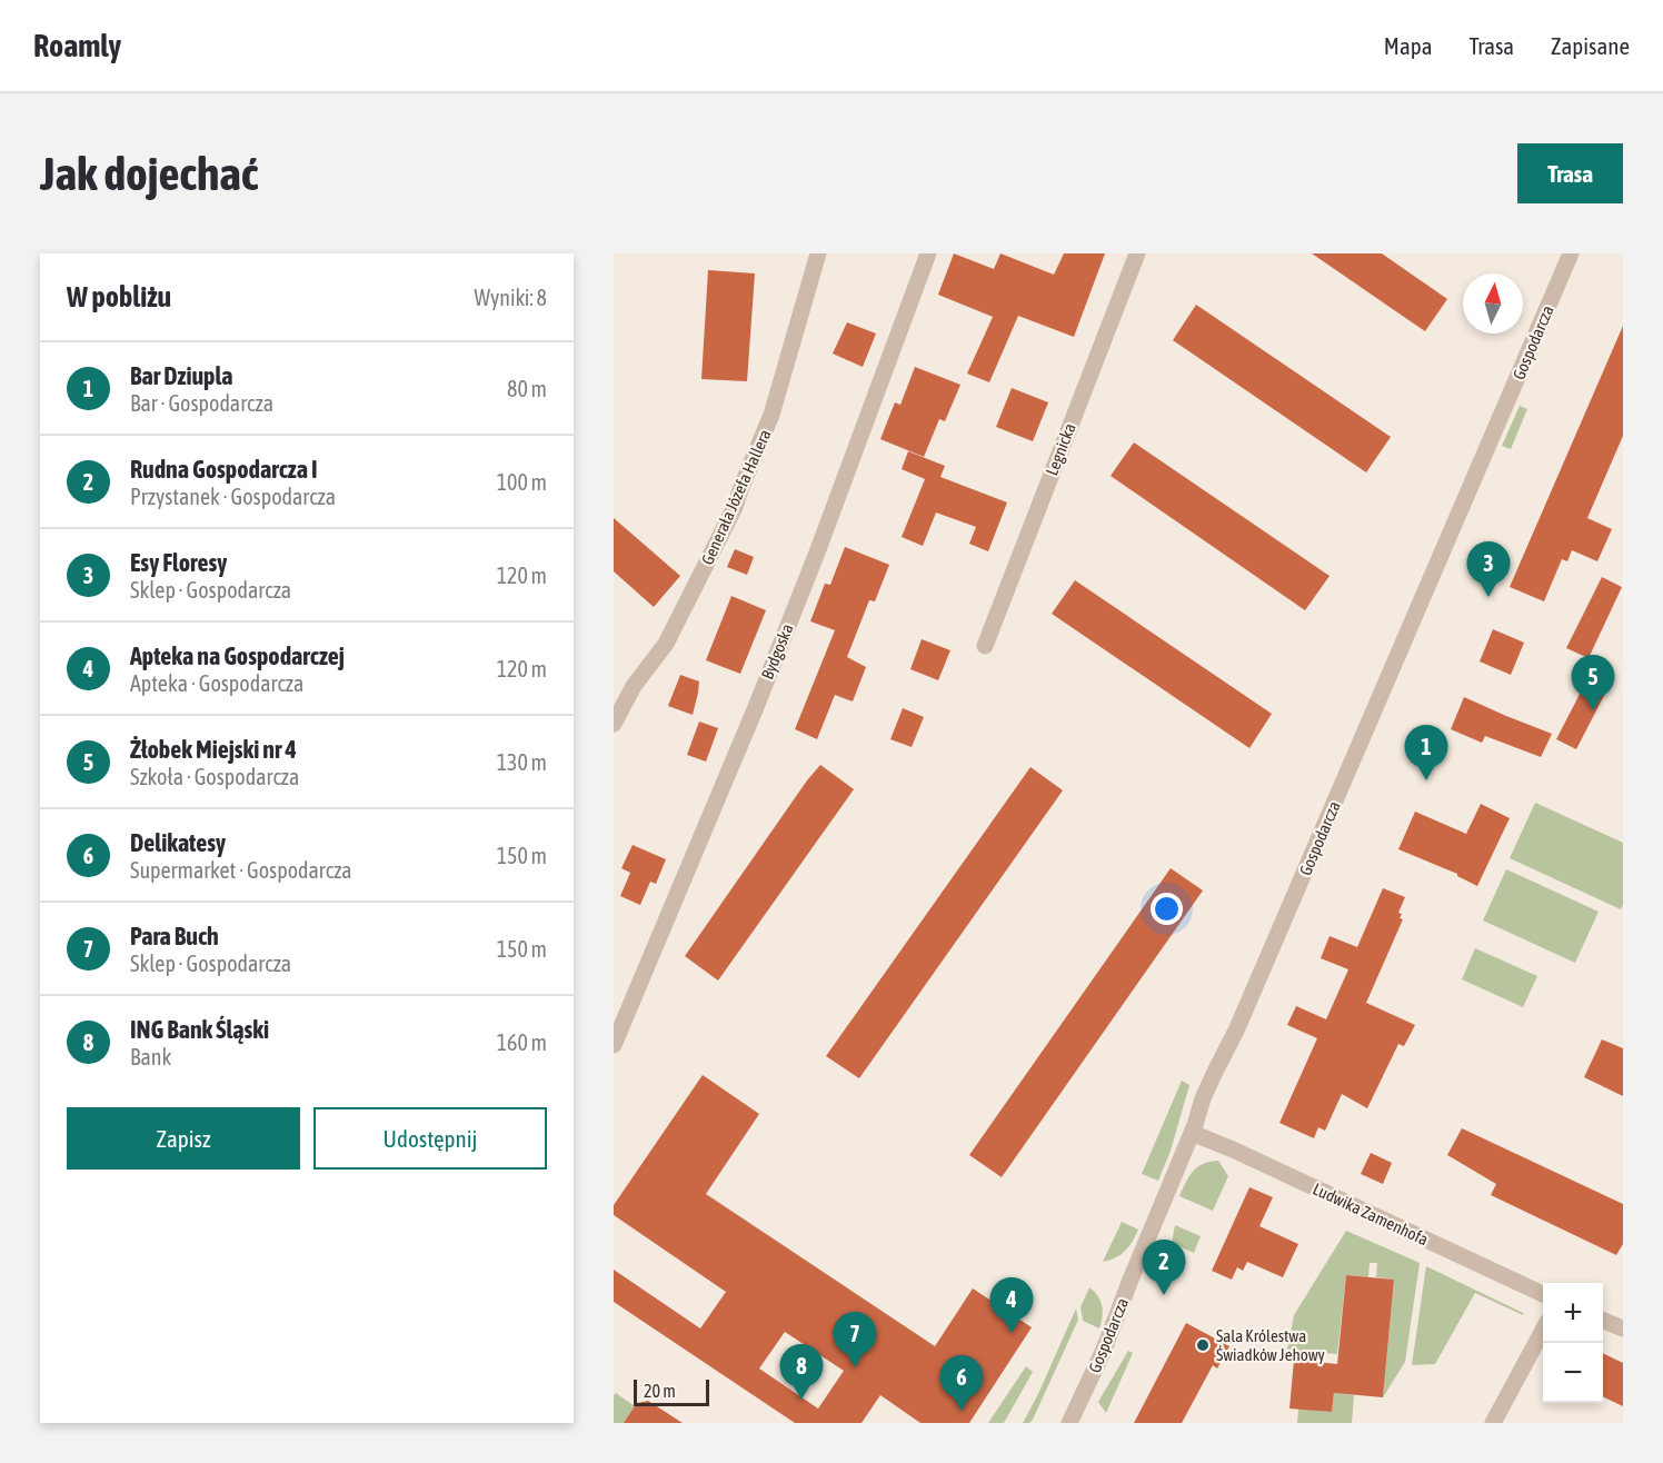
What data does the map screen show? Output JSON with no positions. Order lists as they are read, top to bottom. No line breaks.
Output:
{"streets":{"street":["Gospodarcza","Legnicka","Generała Józefa Hallera","Bydgoska","Ludwika Zamenhofa"]},"crossings":[["Gospodarcza","Ludwika Zamenhofa"]],"places":["Sala Królestwa Świadków Jehowy"],"scale_bar":"20 m","north":"top","page":{"header":"Roamly","nav":["Mapa","Trasa","Zapisane"],"buttons":["Trasa",["Zapisz","Udostępnij"]],"title":"Jak dojechać","heading":["W pobliżu","Wyniki: 8"],"list":[{"mark":"1","name":"Bar Dziupla","note":"Bar · Gospodarcza","value":"80 m"},{"mark":"2","name":"Rudna Gospodarcza I","note":"Przystanek · Gospodarcza","value":"100 m"},{"mark":"3","name":"Esy Floresy","note":"Sklep · Gospodarcza","value":"120 m"},{"mark":"4","name":"Apteka na Gospodarczej","note":"Apteka · Gospodarcza","value":"120 m"},{"mark":"5","name":"Żłobek Miejski nr 4","note":"Szkoła · Gospodarcza","value":"130 m"},{"mark":"6","name":"Delikatesy","note":"Supermarket · Gospodarcza","value":"150 m"},{"mark":"7","name":"Para Buch","note":"Sklep · Gospodarcza","value":"150 m"},{"mark":"8","name":"ING Bank Śląski","note":"Bank","value":"160 m"}],"pins":["3","5","1","2","4","7","8","6"],"map_buttons":["+","−"],"scale":"20 m"}}
